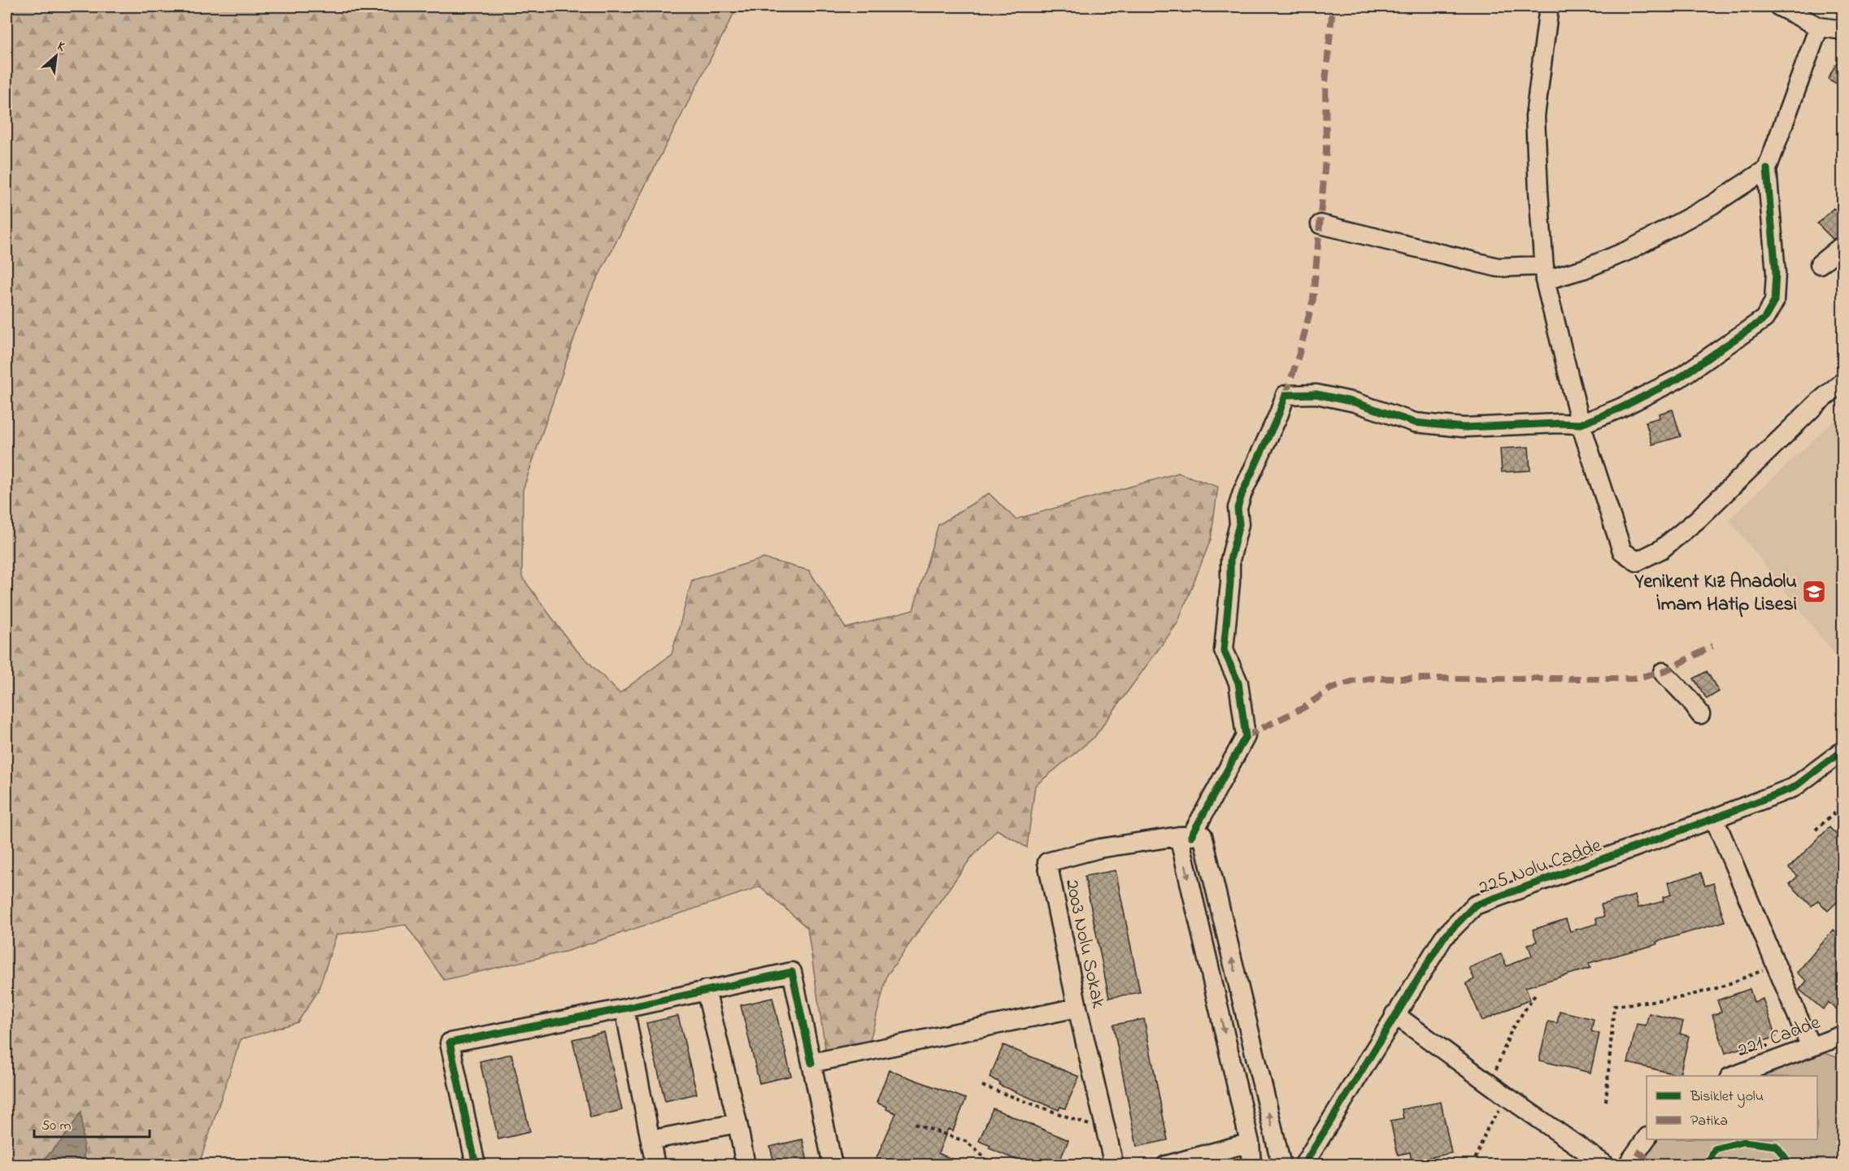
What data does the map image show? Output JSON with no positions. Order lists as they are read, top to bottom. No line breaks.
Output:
{"streets":{"street":["225 Nolu Cadde","2003 Nolu Sokak","221. Cadde"]},"places":{"school or university":["Yenikent Kız Anadolu İmam Hatip Lisesi"]},"legend":["Bisiklet yolu","Patika"],"scale_bar":"50 m","north":"top right"}
